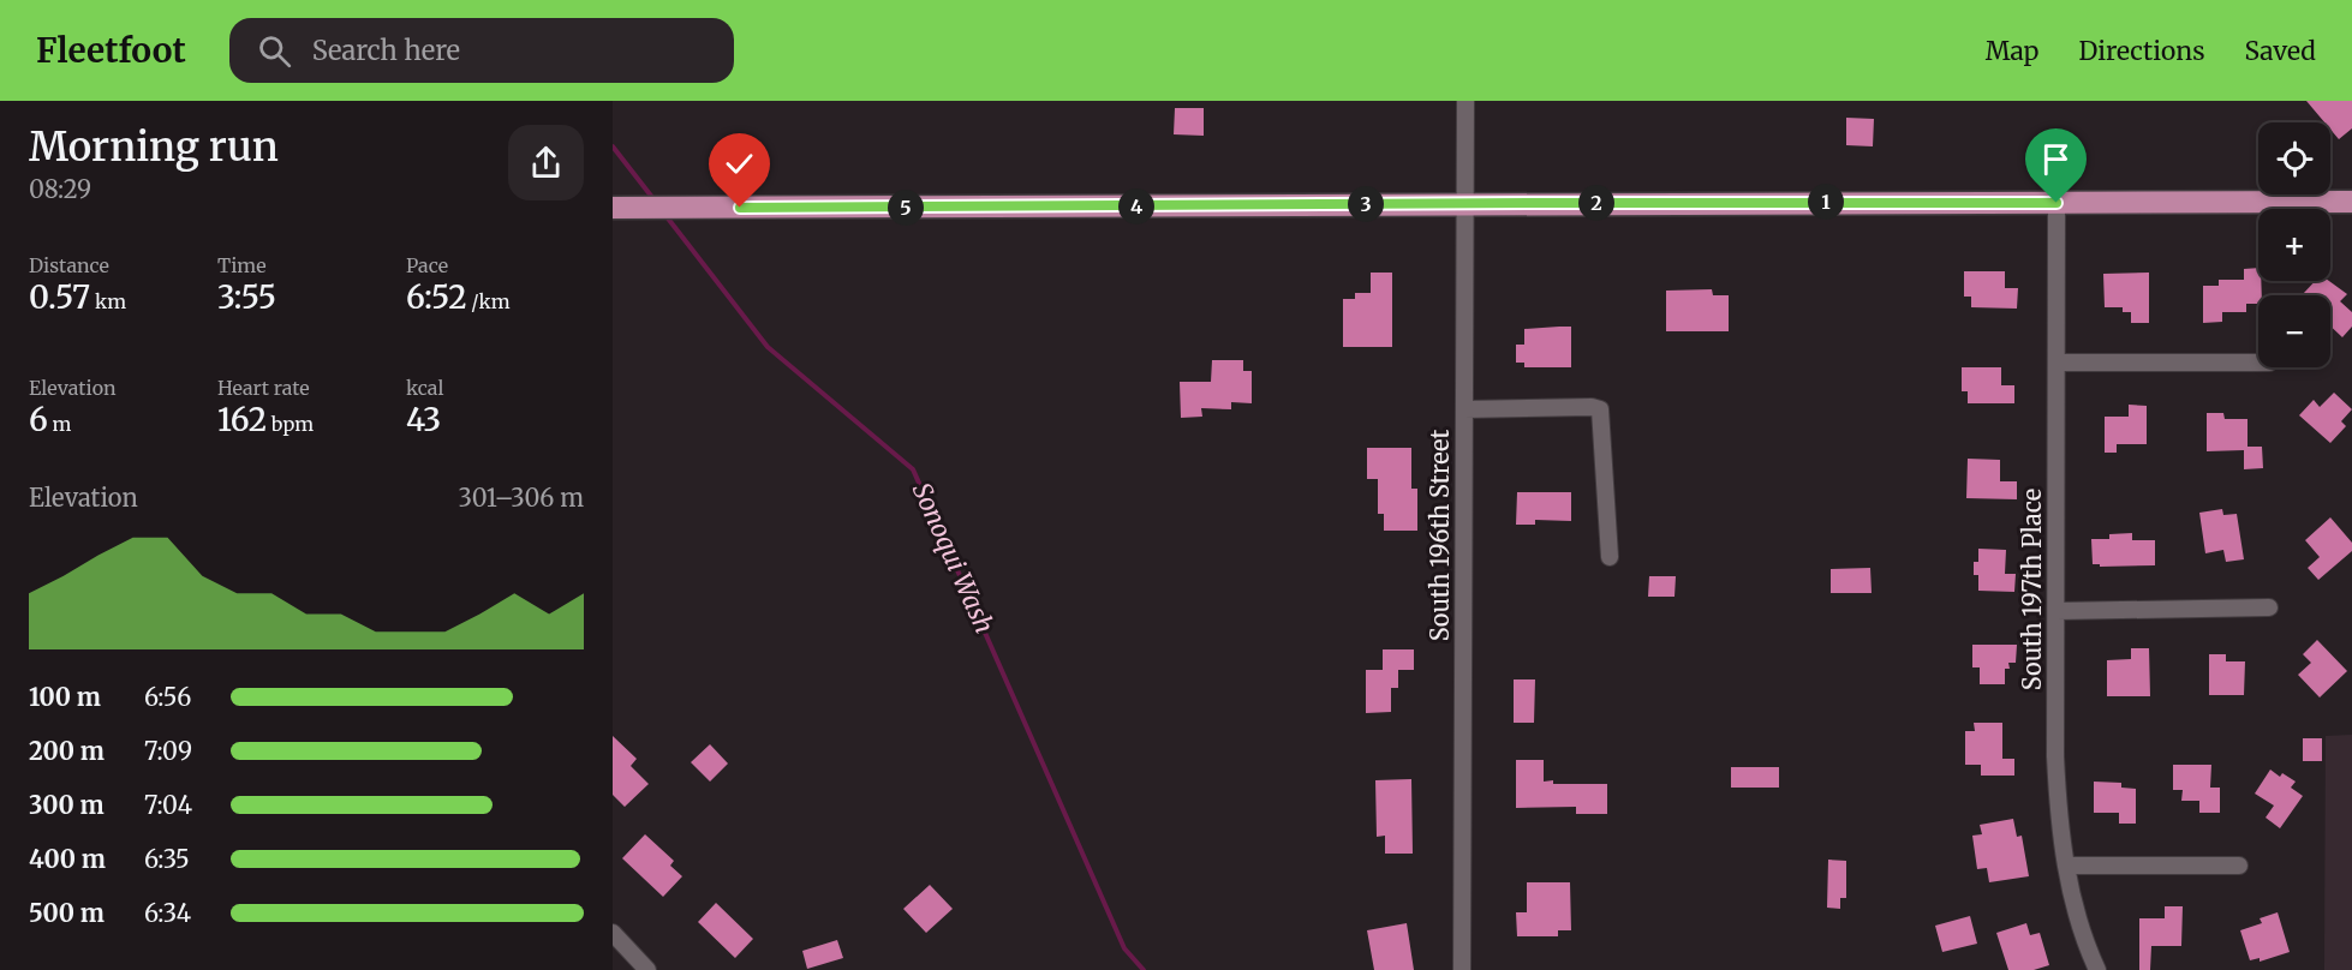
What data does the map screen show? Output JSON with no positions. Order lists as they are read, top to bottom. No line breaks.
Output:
{"streets":{"street":["South 196th Street","South 197th Place"]},"water":["Sonoqui Wash"],"page":{"header":"Fleetfoot","search":"Search here","nav":["Map","Directions","Saved"],"heading":["Morning run","08:29"],"map_buttons":["+","−"],"pins":["1","2","3","4","5"],"stats":[["Distance","0.57 km"],["Time","3:55"],["Pace","6:52 /km"],["Elevation","6 m"],["Heart rate","162 bpm"],["kcal","43"]],"chart":["Elevation","301–306 m"],"list":[{"name":"100 m","note":"6:56"},{"name":"200 m","note":"7:09"},{"name":"300 m","note":"7:04"},{"name":"400 m","note":"6:35"},{"name":"500 m","note":"6:34"}]}}
